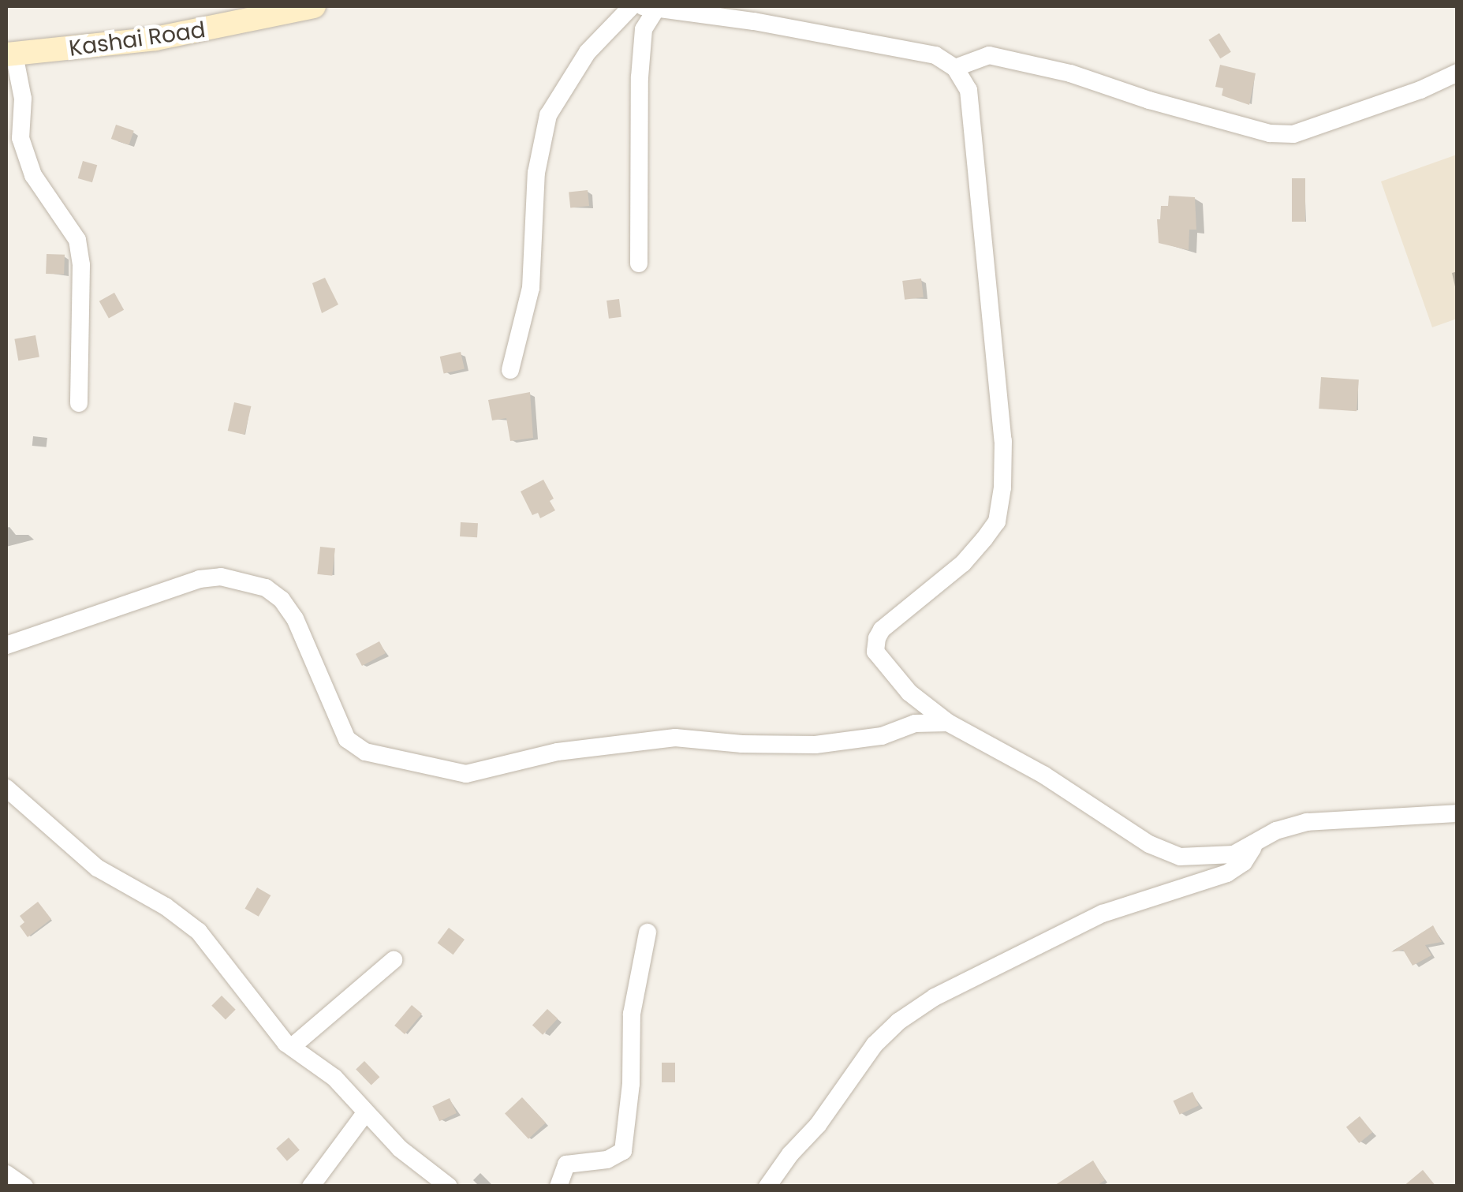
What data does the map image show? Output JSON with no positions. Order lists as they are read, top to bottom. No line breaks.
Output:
{"streets":{"street":["Kashai Road"]}}
